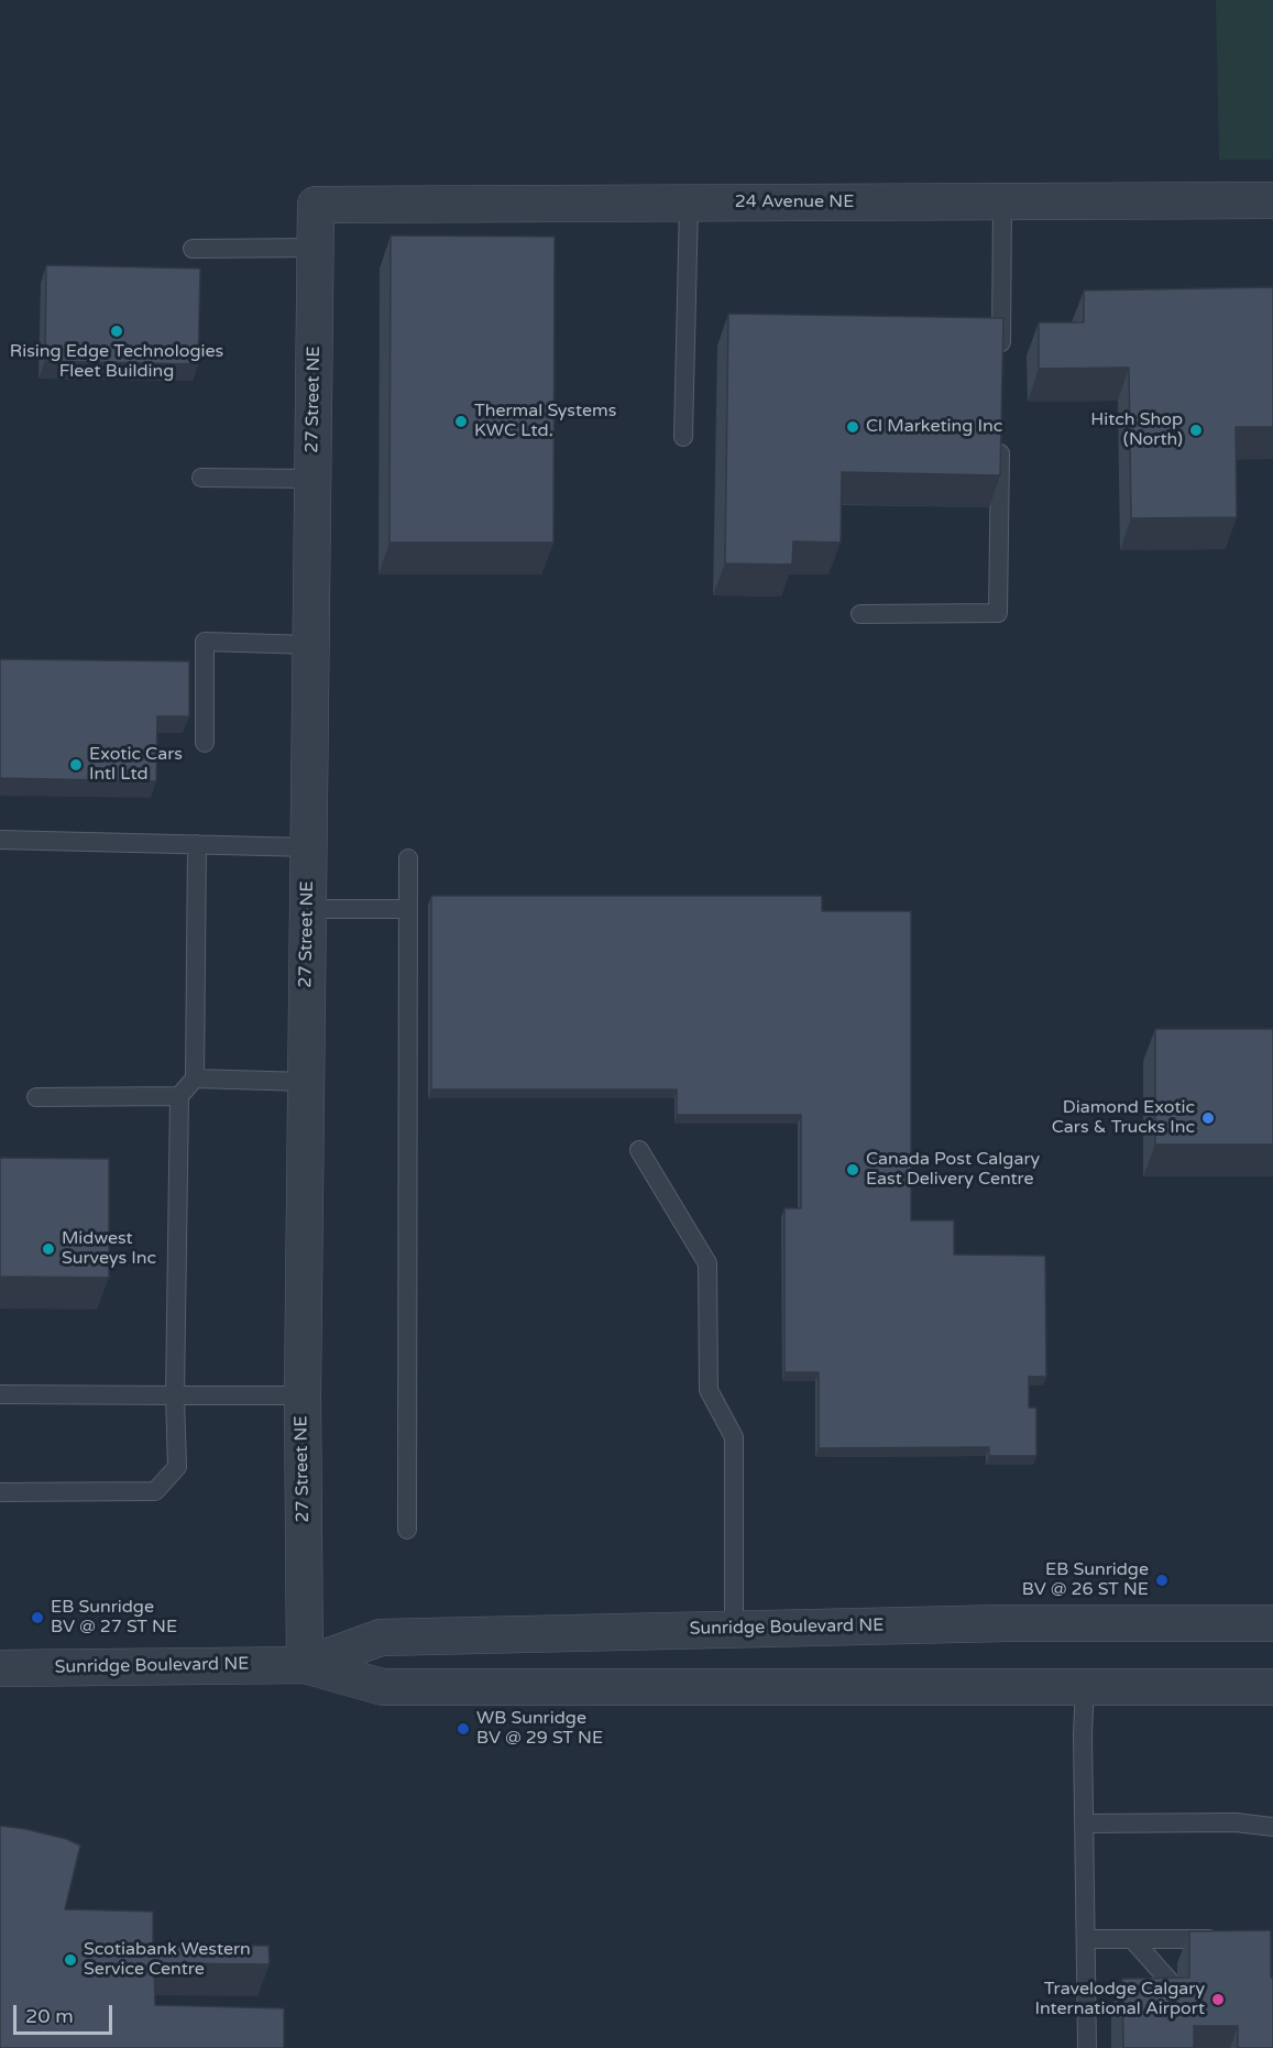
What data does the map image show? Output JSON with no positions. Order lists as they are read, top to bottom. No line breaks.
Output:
{"streets":{"street":["24 Avenue NE","27 Street NE","Sunridge Boulevard NE"]},"crossings":[["24 Avenue NE","27 Street NE"],["27 Street NE","Sunridge Boulevard NE"]],"places":["Rising Edge Technologies Fleet Building","Thermal Systems KWC Ltd.","Cl Marketing Inc","Hitch Shop (North)","Exotic Cars Intl Ltd","Diamond Exotic Cars & Trucks Inc","Canada Post Calgary East Delivery Centre","Midwest Surveys Inc","EB Sunridge BV @ 26 ST NE","EB Sunridge BV @ 27 ST NE","WB Sunridge BV @ 29 ST NE","Scotiabank Western Service Centre","Travelodge Calgary International Airport"],"scale_bar":"20 m"}
